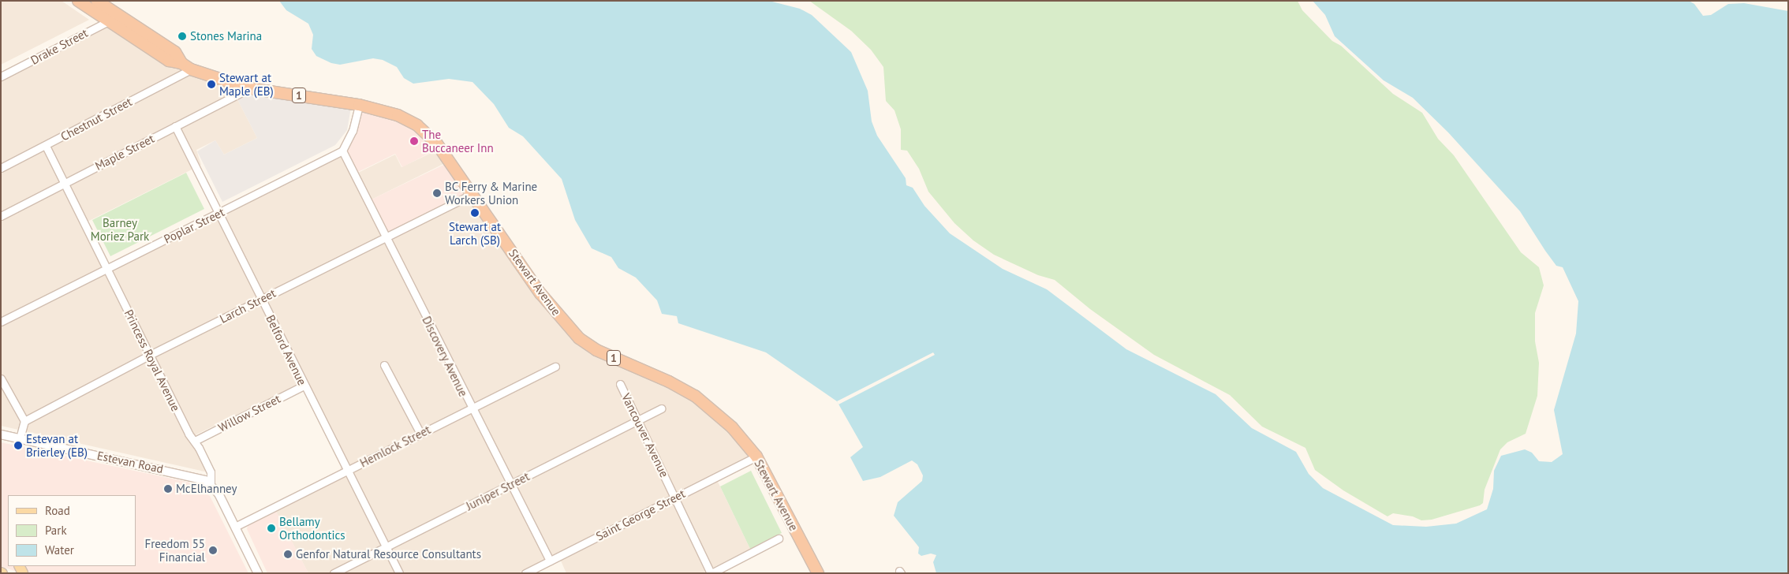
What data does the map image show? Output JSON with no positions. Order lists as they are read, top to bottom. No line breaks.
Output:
{"streets":{"highway":["1","Stewart Avenue"],"street":["Drake Street","Chestnut Street","Maple Street","Poplar Street","Larch Street","Belford Avenue","Discovery Avenue","Princess Royal Avenue","Willow Street","Vancouver Avenue","Hemlock Street","Estevan Road","Juniper Street","Saint George Street"]},"crossings":[["Drake Street","Stewart Avenue"],["Chestnut Street","Stewart Avenue"],["Chestnut Street","Princess Royal Avenue"],["Maple Street","Stewart Avenue"],["Maple Street","Belford Avenue"],["Maple Street","Princess Royal Avenue"],["Poplar Street","Belford Avenue"],["Poplar Street","Discovery Avenue"],["Poplar Street","Princess Royal Avenue"],["Stewart Avenue","Larch Street"],["Stewart Avenue","Saint George Street"],["Larch Street","Belford Avenue"],["Larch Street","Discovery Avenue"],["Larch Street","Princess Royal Avenue"],["Belford Avenue","Willow Street"],["Belford Avenue","Hemlock Street"],["Belford Avenue","Juniper Street"],["Discovery Avenue","Hemlock Street"],["Discovery Avenue","Juniper Street"],["Discovery Avenue","Saint George Street"],["Princess Royal Avenue","Willow Street"],["Princess Royal Avenue","Hemlock Street"],["Princess Royal Avenue","Estevan Road"],["Vancouver Avenue","Juniper Street"],["Vancouver Avenue","Saint George Street"]],"parks":["Barney Moriez Park"],"places":["Stones Marina","Stewart at Maple (EB)","The Buccaneer Inn","BC Ferry & Marine Workers Union","Stewart at Larch (SB)","Estevan at Brierley (EB)","McElhanney","Bellamy Orthodontics","Freedom 55 Financial","Genfor Natural Resource Consultants"],"legend":["Road","Park","Water"]}
